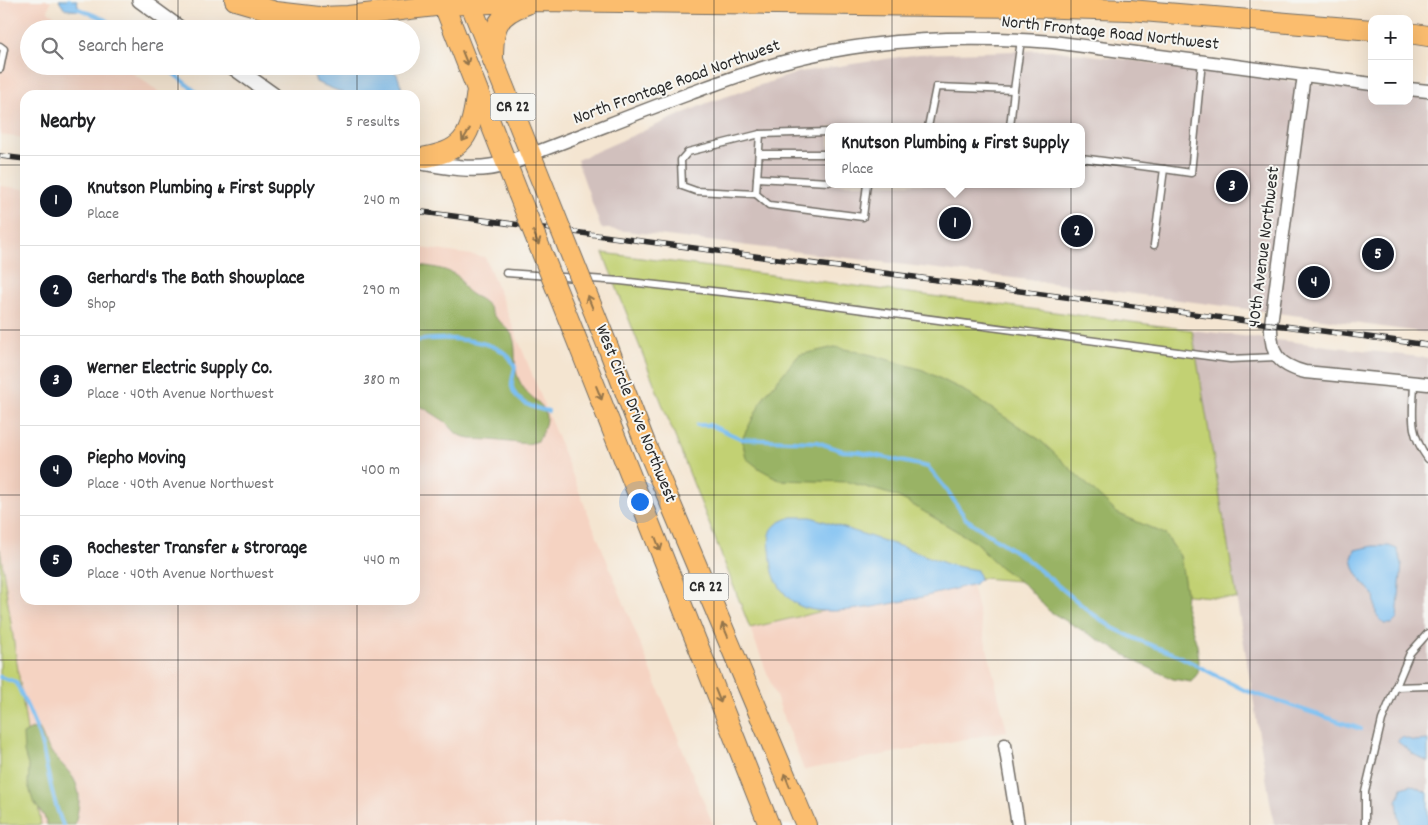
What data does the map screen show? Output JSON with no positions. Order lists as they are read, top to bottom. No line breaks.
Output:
{"streets":{"main road":["CR 22","West Circle Drive Northwest"],"street":["North Frontage Road Northwest","40th Avenue Northwest"]},"crossings":[["North Frontage Road Northwest","40th Avenue Northwest"],["North Frontage Road Northwest","West Circle Drive Northwest"]],"page":{"map_buttons":["+","−"],"search":"Search here","heading":["Nearby","5 results"],"popup":["Knutson Plumbing & First Supply","Place"],"list":[{"mark":"1","name":"Knutson Plumbing & First Supply","note":"Place","value":"240 m"},{"mark":"2","name":"Gerhard's The Bath Showplace","note":"Shop","value":"290 m"},{"mark":"3","name":"Werner Electric Supply Co.","note":"Place · 40th Avenue Northwest","value":"380 m"},{"mark":"4","name":"Piepho Moving","note":"Place · 40th Avenue Northwest","value":"400 m"},{"mark":"5","name":"Rochester Transfer & Strorage","note":"Place · 40th Avenue Northwest","value":"440 m"}],"pins":["3","1","2","5","4"]}}
